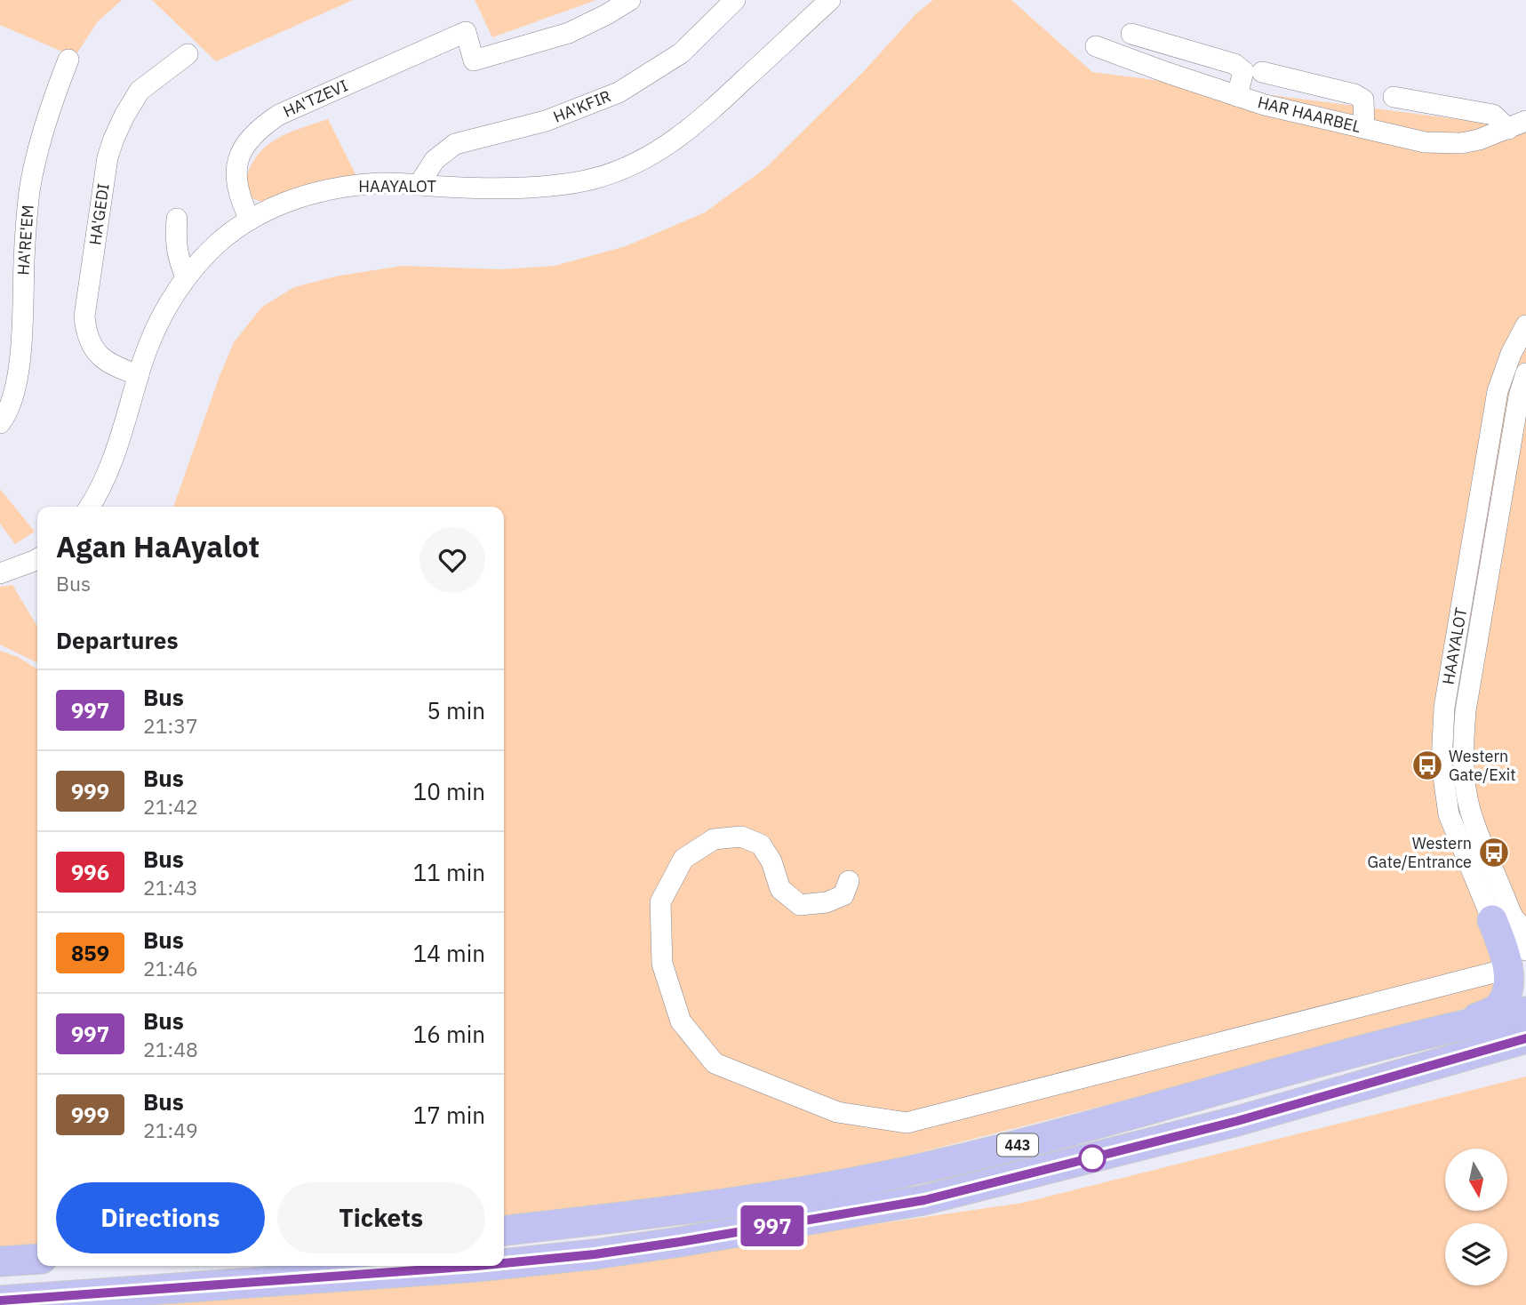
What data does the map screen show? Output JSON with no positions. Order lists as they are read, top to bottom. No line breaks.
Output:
{"streets":{"highway":["443"],"street":["HA'TZEVI","HA'KFIR","HAR HAARBEL","HAAYALOT","HA'GEDI","HA'RE'EM"]},"crossings":[["HA'TZEVI","HAAYALOT"],["HA'KFIR","HAAYALOT"],["HAAYALOT","HA'GEDI"]],"places":{"bus stop":["Western Gate/Exit","Western Gate/Entrance"]},"lines":["bus line 997"],"north":"bottom","page":{"on_map":"997","heading":[["Agan HaAyalot","Bus"],"Departures"],"list":[{"mark":"997","name":"Bus","note":"21:37","value":"5 min"},{"mark":"999","name":"Bus","note":"21:42","value":"10 min"},{"mark":"996","name":"Bus","note":"21:43","value":"11 min"},{"mark":"859","name":"Bus","note":"21:46","value":"14 min"},{"mark":"997","name":"Bus","note":"21:48","value":"16 min"},{"mark":"999","name":"Bus","note":"21:49","value":"17 min"}],"buttons":["Directions","Tickets"]}}
